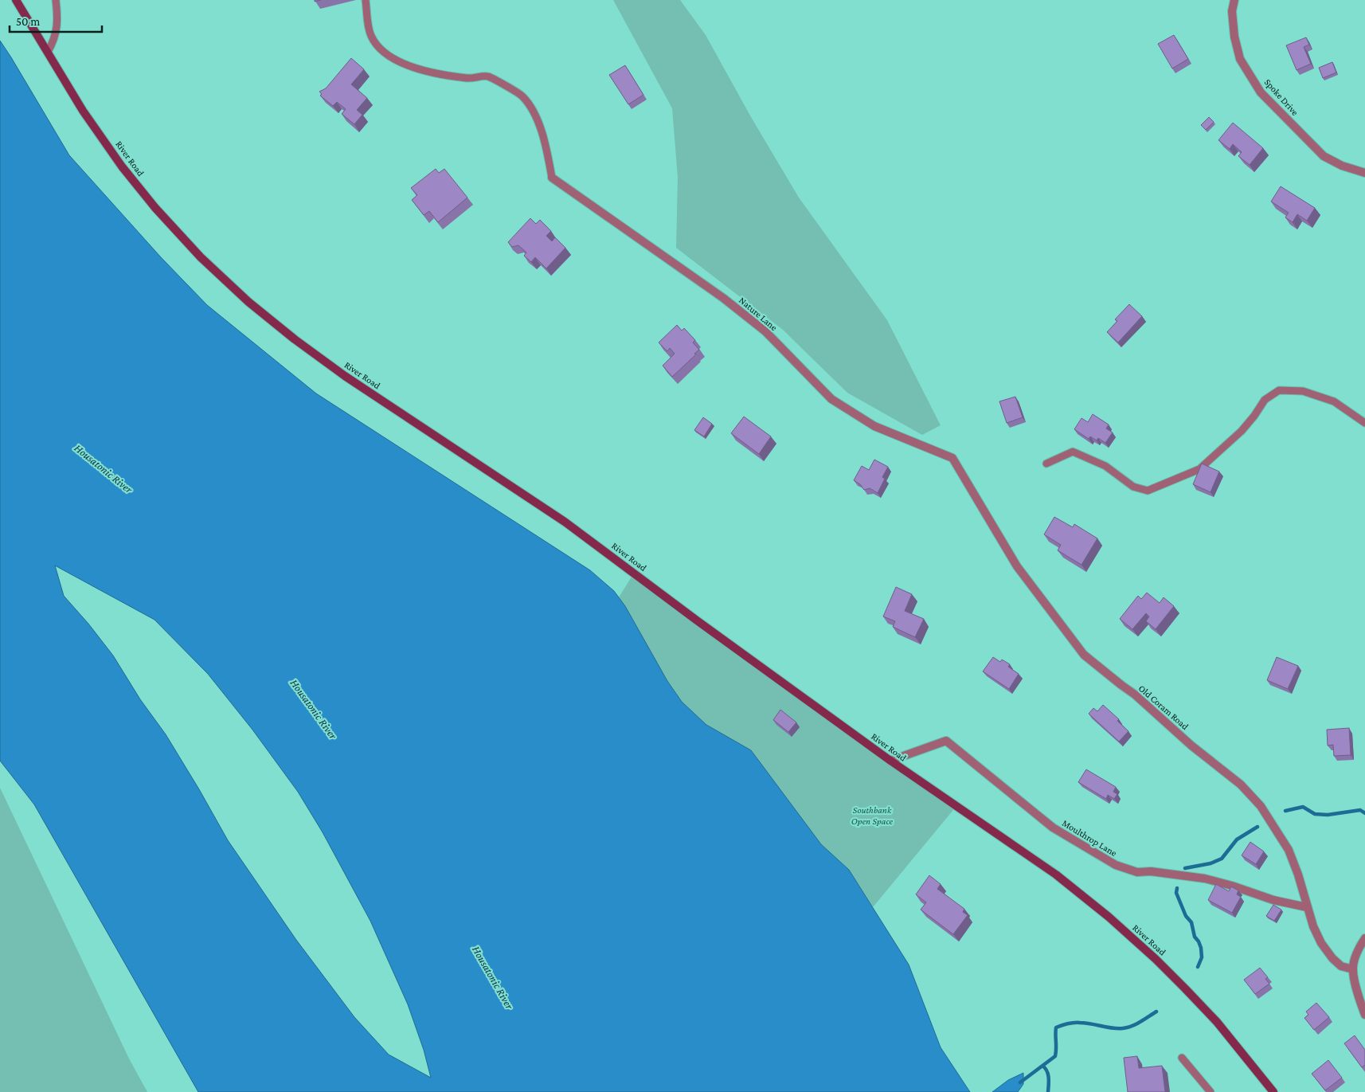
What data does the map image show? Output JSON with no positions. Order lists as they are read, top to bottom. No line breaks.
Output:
{"streets":{"main road":["River Road"],"street":["Spoke Drive","Nature Lane","Old Coram Road","Moulthrop Lane"]},"crossings":[["River Road","Moulthrop Lane"],["Nature Lane","Old Coram Road"],["Old Coram Road","Moulthrop Lane"]],"water":["Housatonic River"],"parks":["Southbank Open Space"],"scale_bar":"50 m"}
